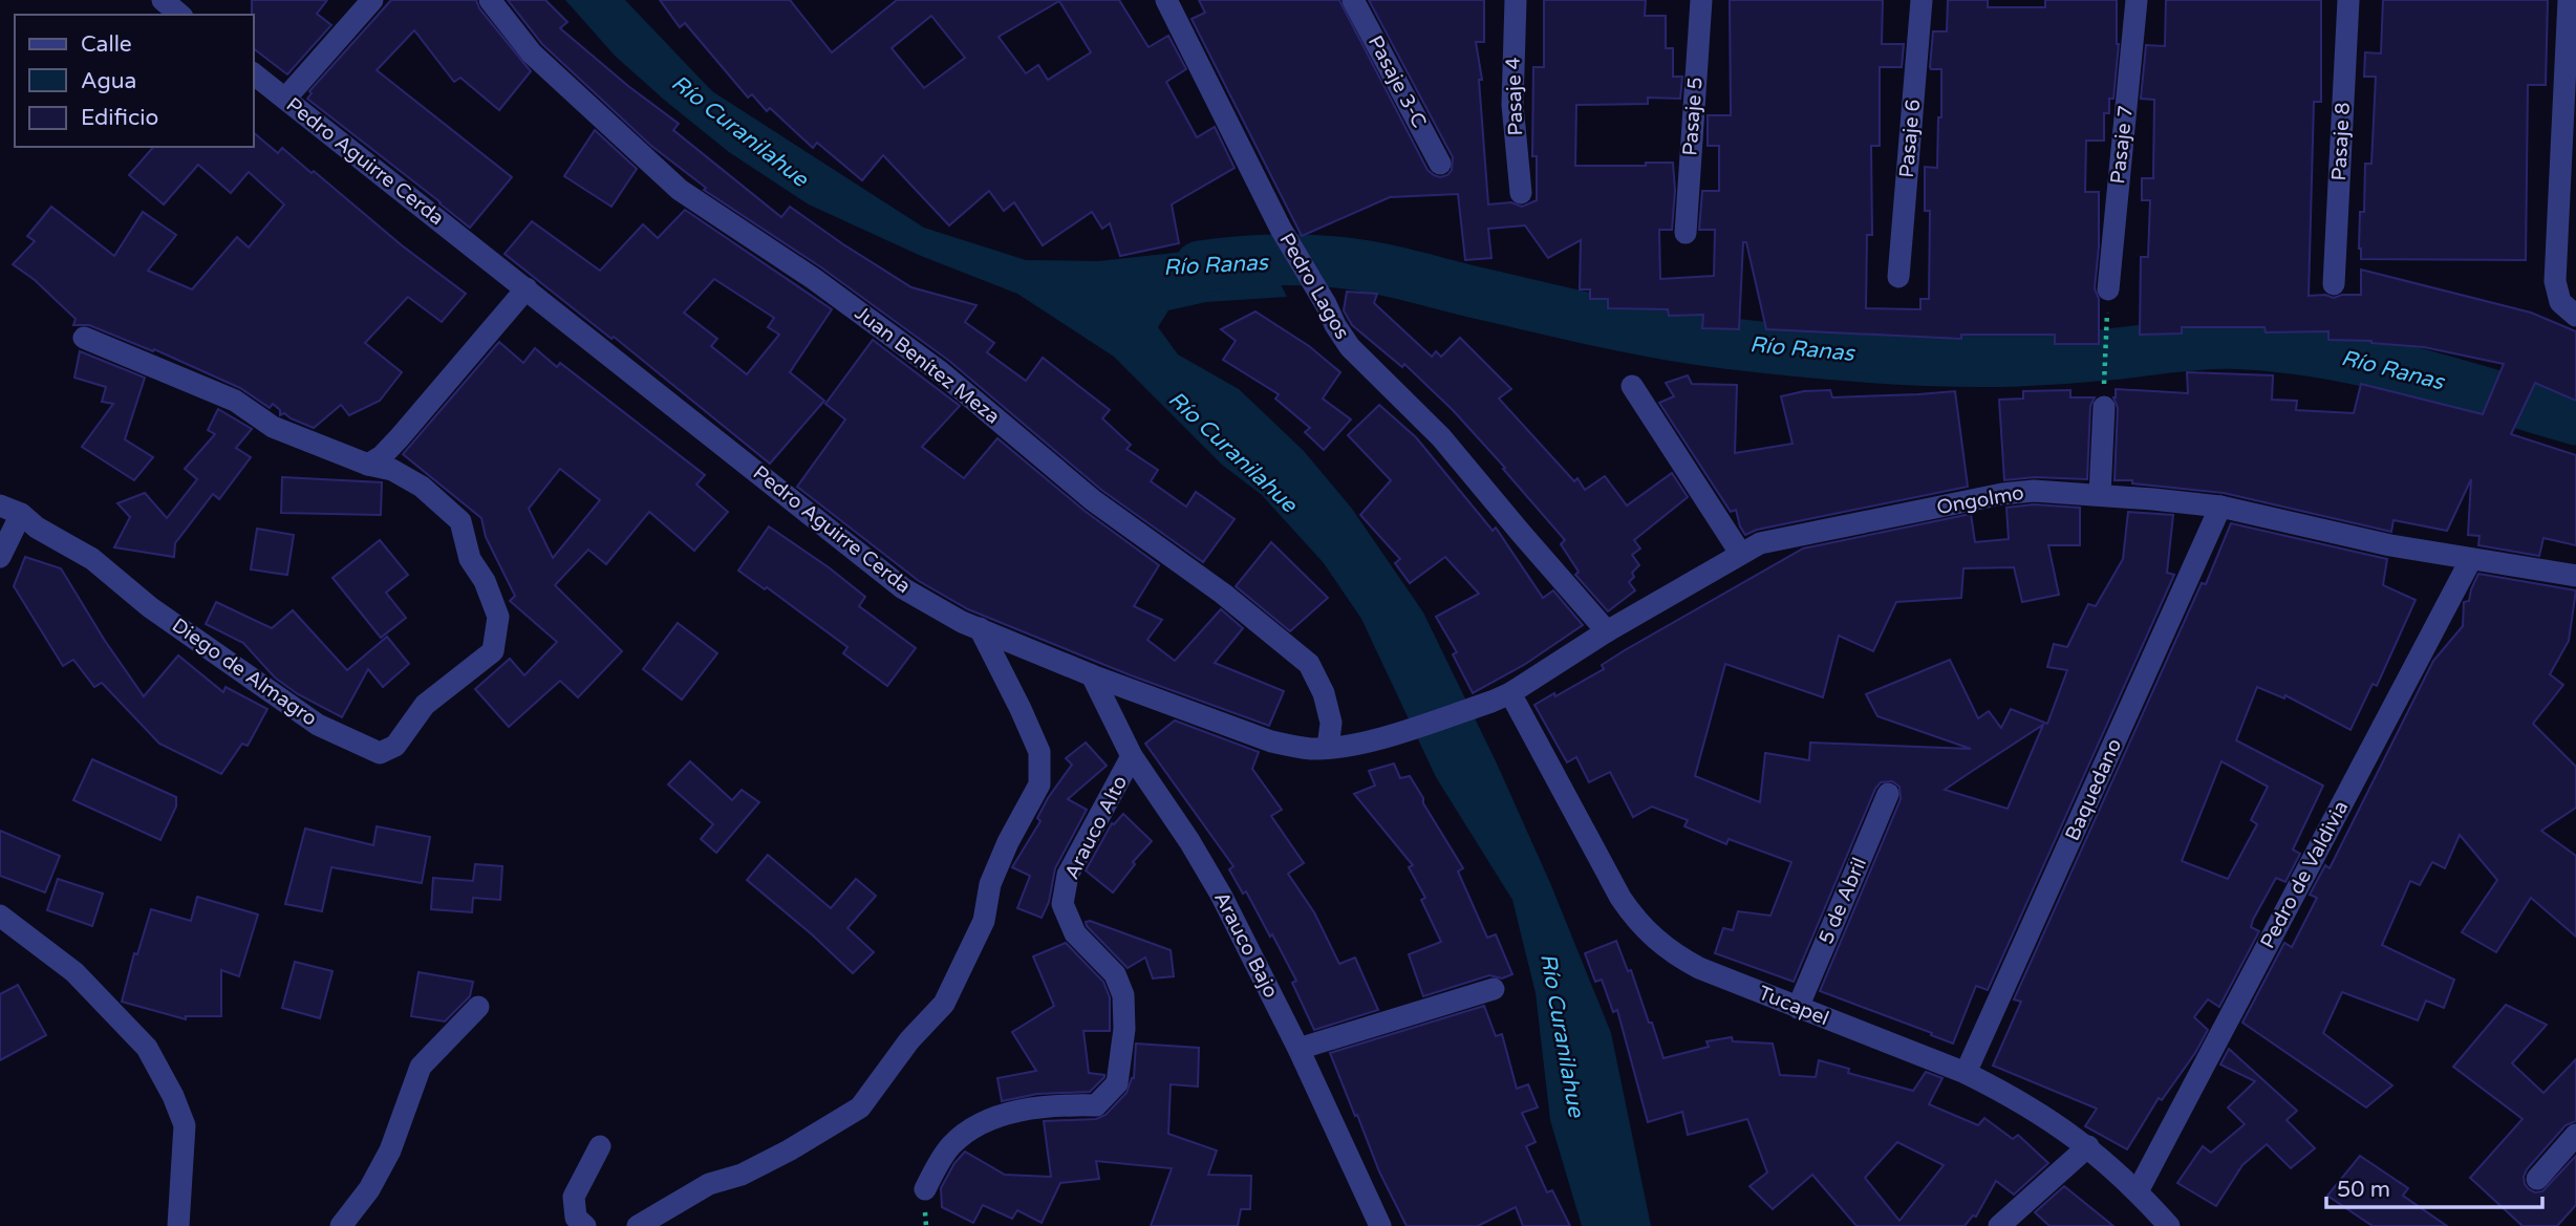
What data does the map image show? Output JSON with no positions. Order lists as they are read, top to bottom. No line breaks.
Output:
{"streets":{"street":["Pasaje 3-C","Pasaje 4","Pasaje 5","Pasaje 6","Pasaje 8","Pasaje 7","Pedro Aguirre Cerda","Pedro Lagos","Juan Benítez Meza","Ongolmo","Diego de Almagro","Baquedano","Arauco Alto","Pedro de Valdivia","5 de Abril","Arauco Bajo","Tucapel"]},"crossings":[["Pedro Aguirre Cerda","Juan Benítez Meza"],["Pedro Aguirre Cerda","Ongolmo"],["Pedro Aguirre Cerda","Arauco Bajo"],["Pedro Aguirre Cerda","Tucapel"],["Pedro Lagos","Ongolmo"],["Ongolmo","Baquedano"],["Ongolmo","Pedro de Valdivia"],["Ongolmo","Tucapel"],["Baquedano","Tucapel"],["Arauco Alto","Arauco Bajo"],["Pedro de Valdivia","Tucapel"],["5 de Abril","Tucapel"]],"water":["Río Curanilahue","Río Ranas"],"legend":["Calle","Agua","Edificio"],"scale_bar":"50 m"}
